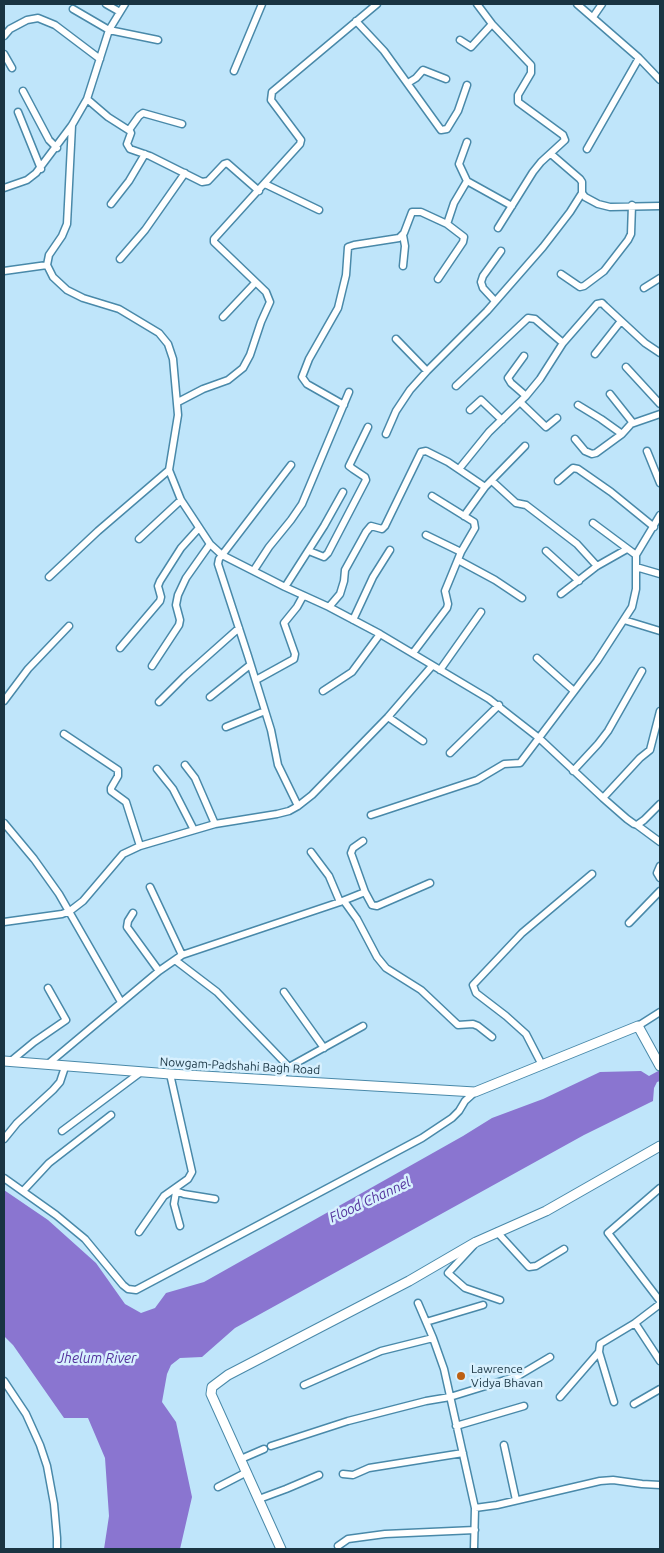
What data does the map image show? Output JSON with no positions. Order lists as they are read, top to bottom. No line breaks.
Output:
{"streets":{"main road":["Nowgam-Padshahi Bagh Road"]},"water":["Flood Channel","Jhelum River"],"places":["Lawrence Vidya Bhavan"]}
